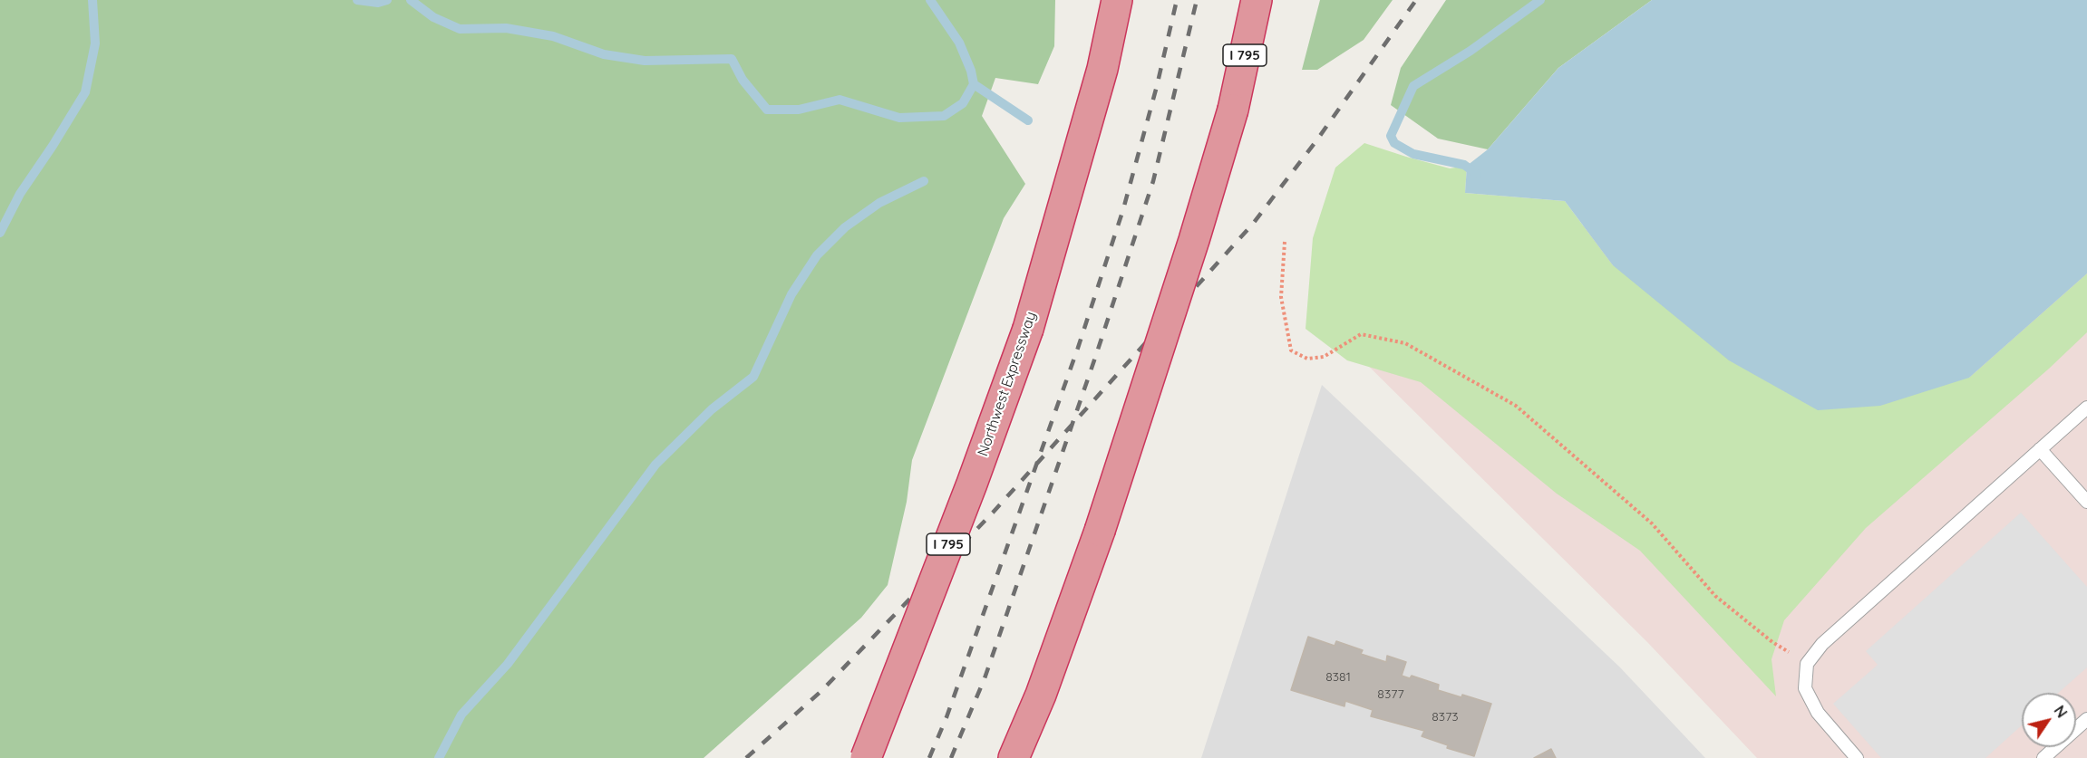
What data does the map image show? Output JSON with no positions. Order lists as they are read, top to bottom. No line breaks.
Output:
{"streets":{"highway":["I 795","Northwest Expressway"]},"house_numbers":["8381","8377","8373"],"north":"top right"}
